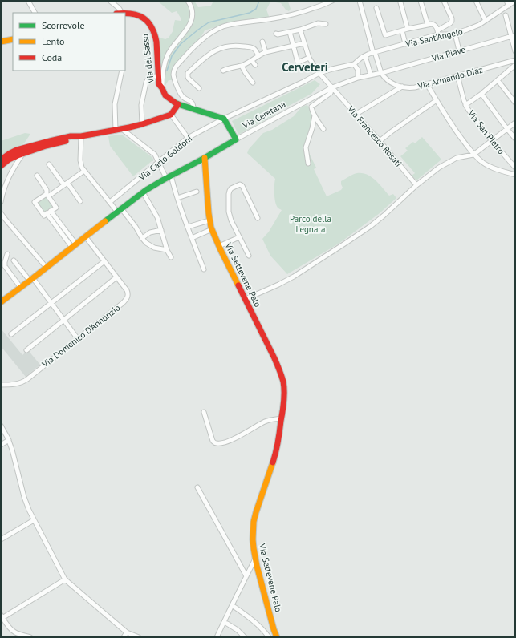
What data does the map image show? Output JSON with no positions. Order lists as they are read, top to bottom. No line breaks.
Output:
{"streets":{"street":["Via Sant'Angelo","Via Piave","Via del Sasso","Via Armando Diaz","Via Ceretana","Via San Pietro","Via Francesco Rosati","Via Carlo Goldoni","Via Settevene Palo","Via Domenico D'Annunzio"]},"crossings":[["Via Sant'Angelo","Via Carlo Goldoni"],["Via Piave","Via Armando Diaz"],["Via del Sasso","Via Carlo Goldoni"],["Via Armando Diaz","Via San Pietro"],["Via Ceretana","Via Francesco Rosati"],["Via Ceretana","Via Settevene Palo"],["Via Francesco Rosati","Via Carlo Goldoni"]],"districts":["Cerveteri"],"parks":["Parco della Legnara"],"legend":["Scorrevole","Lento","Coda"]}
